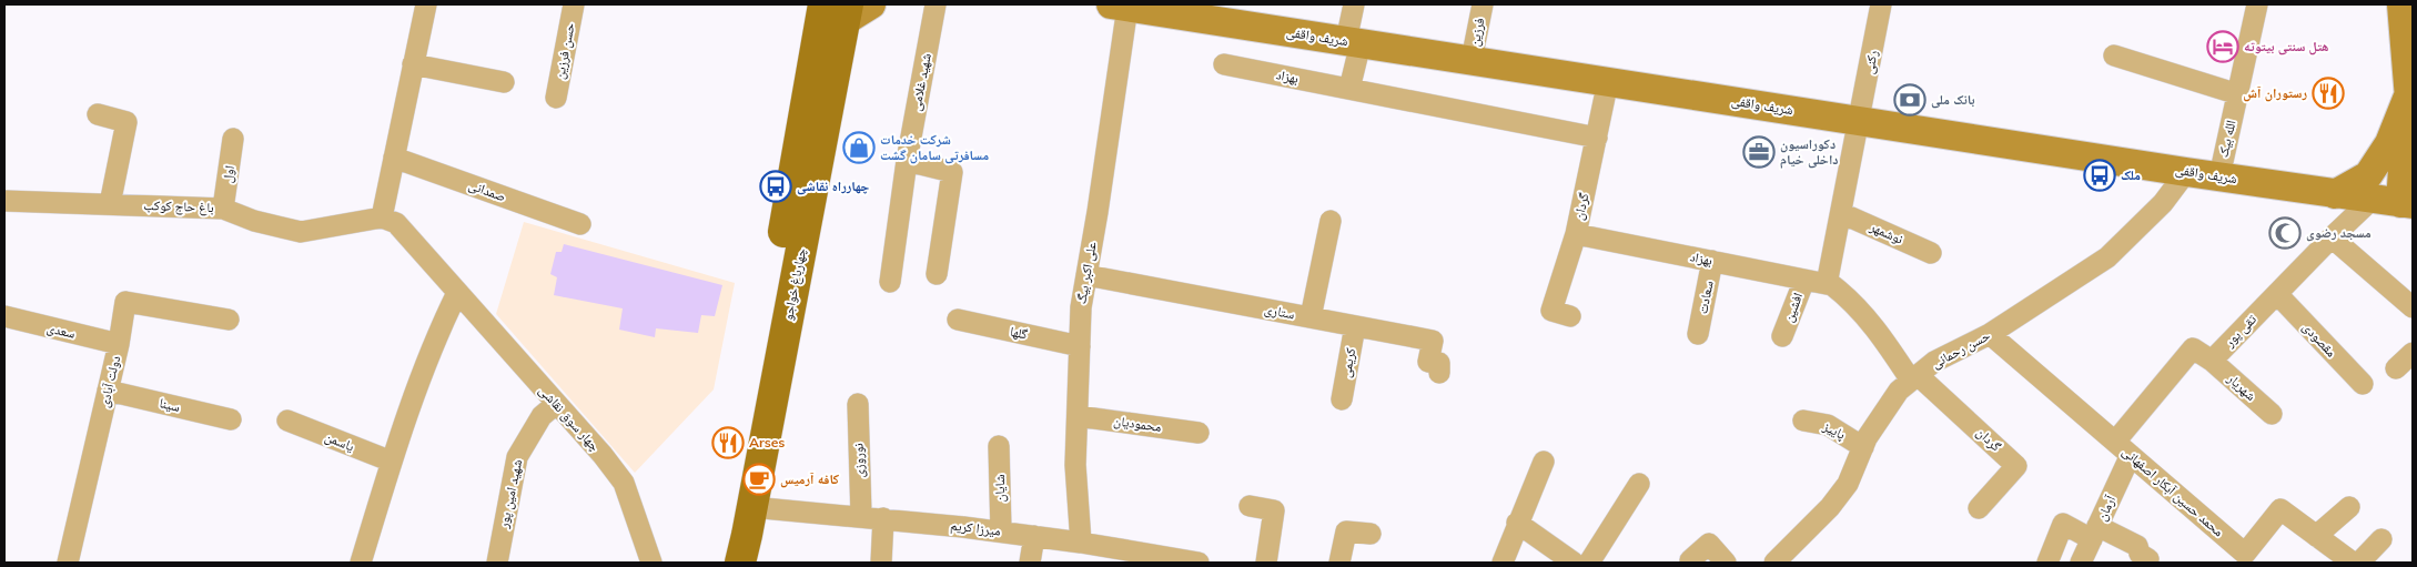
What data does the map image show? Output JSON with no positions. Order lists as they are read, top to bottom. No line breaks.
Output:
{"streets":{"main road":["شریف واقفی","چهارباغ خواجو"],"street":["فرزین","حسن فرزین","رکنی","بهزاد","شهید غلامی","الله بیک","اول","صمدانی","باغ حاج کوکب","گردان","نوشمهر","علی اکبر بیگ","سعادت","افشین","ستاری","سعدی","تقی پور","گلها","مقصودی","حسن رحمانی","کریمی","دولت آبادی","شهریار","سینا","چهار سوق نقاشی","محمودیان","پاییز","یاسمن","نوروزی","شایان","محمد حسین آبکار اصفهانی","شهید امین پور","آرمان","میرزا کریم"]},"crossings":[["فرزین","شریف واقفی"],["شریف واقفی","رکنی"],["شریف واقفی","الله بیک"],["شریف واقفی","گردان"],["شریف واقفی","علی اکبر بیگ"],["شریف واقفی","تقی پور"],["شریف واقفی","حسن رحمانی"],["بهزاد","گردان"],["بهزاد","سعادت"],["بهزاد","افشین"],["بهزاد","حسن رحمانی"],["اول","باغ حاج کوکب"],["باغ حاج کوکب","چهار سوق نقاشی"],["گردان","حسن رحمانی"],["علی اکبر بیگ","ستاری"],["علی اکبر بیگ","گلها"],["علی اکبر بیگ","محمودیان"],["علی اکبر بیگ","میرزا کریم"],["چهارباغ خواجو","میرزا کریم"],["ستاری","کریمی"],["سعدی","دولت آبادی"],["تقی پور","مقصودی"],["تقی پور","شهریار"],["حسن رحمانی","پاییز"],["حسن رحمانی","محمد حسین آبکار اصفهانی"],["دولت آبادی","سینا"],["چهار سوق نقاشی","شهید امین پور"],["نوروزی","میرزا کریم"],["شایان","میرزا کریم"],["محمد حسین آبکار اصفهانی","آرمان"]],"places":{"hotel":["هتل سنتی بیتوته"],"restaurant":["رستوران آش","Arses"],"bank":["بانک ملی"],"shop":["شرکت خدمات مسافرتی سامان گشت"],"office":["دکوراسیون داخلی خیام"],"bus stop":["ملک","چهارراه نقاشی"],"mosque":["مسجد رضوی"],"cafe":["کافه آرمیس"]}}
